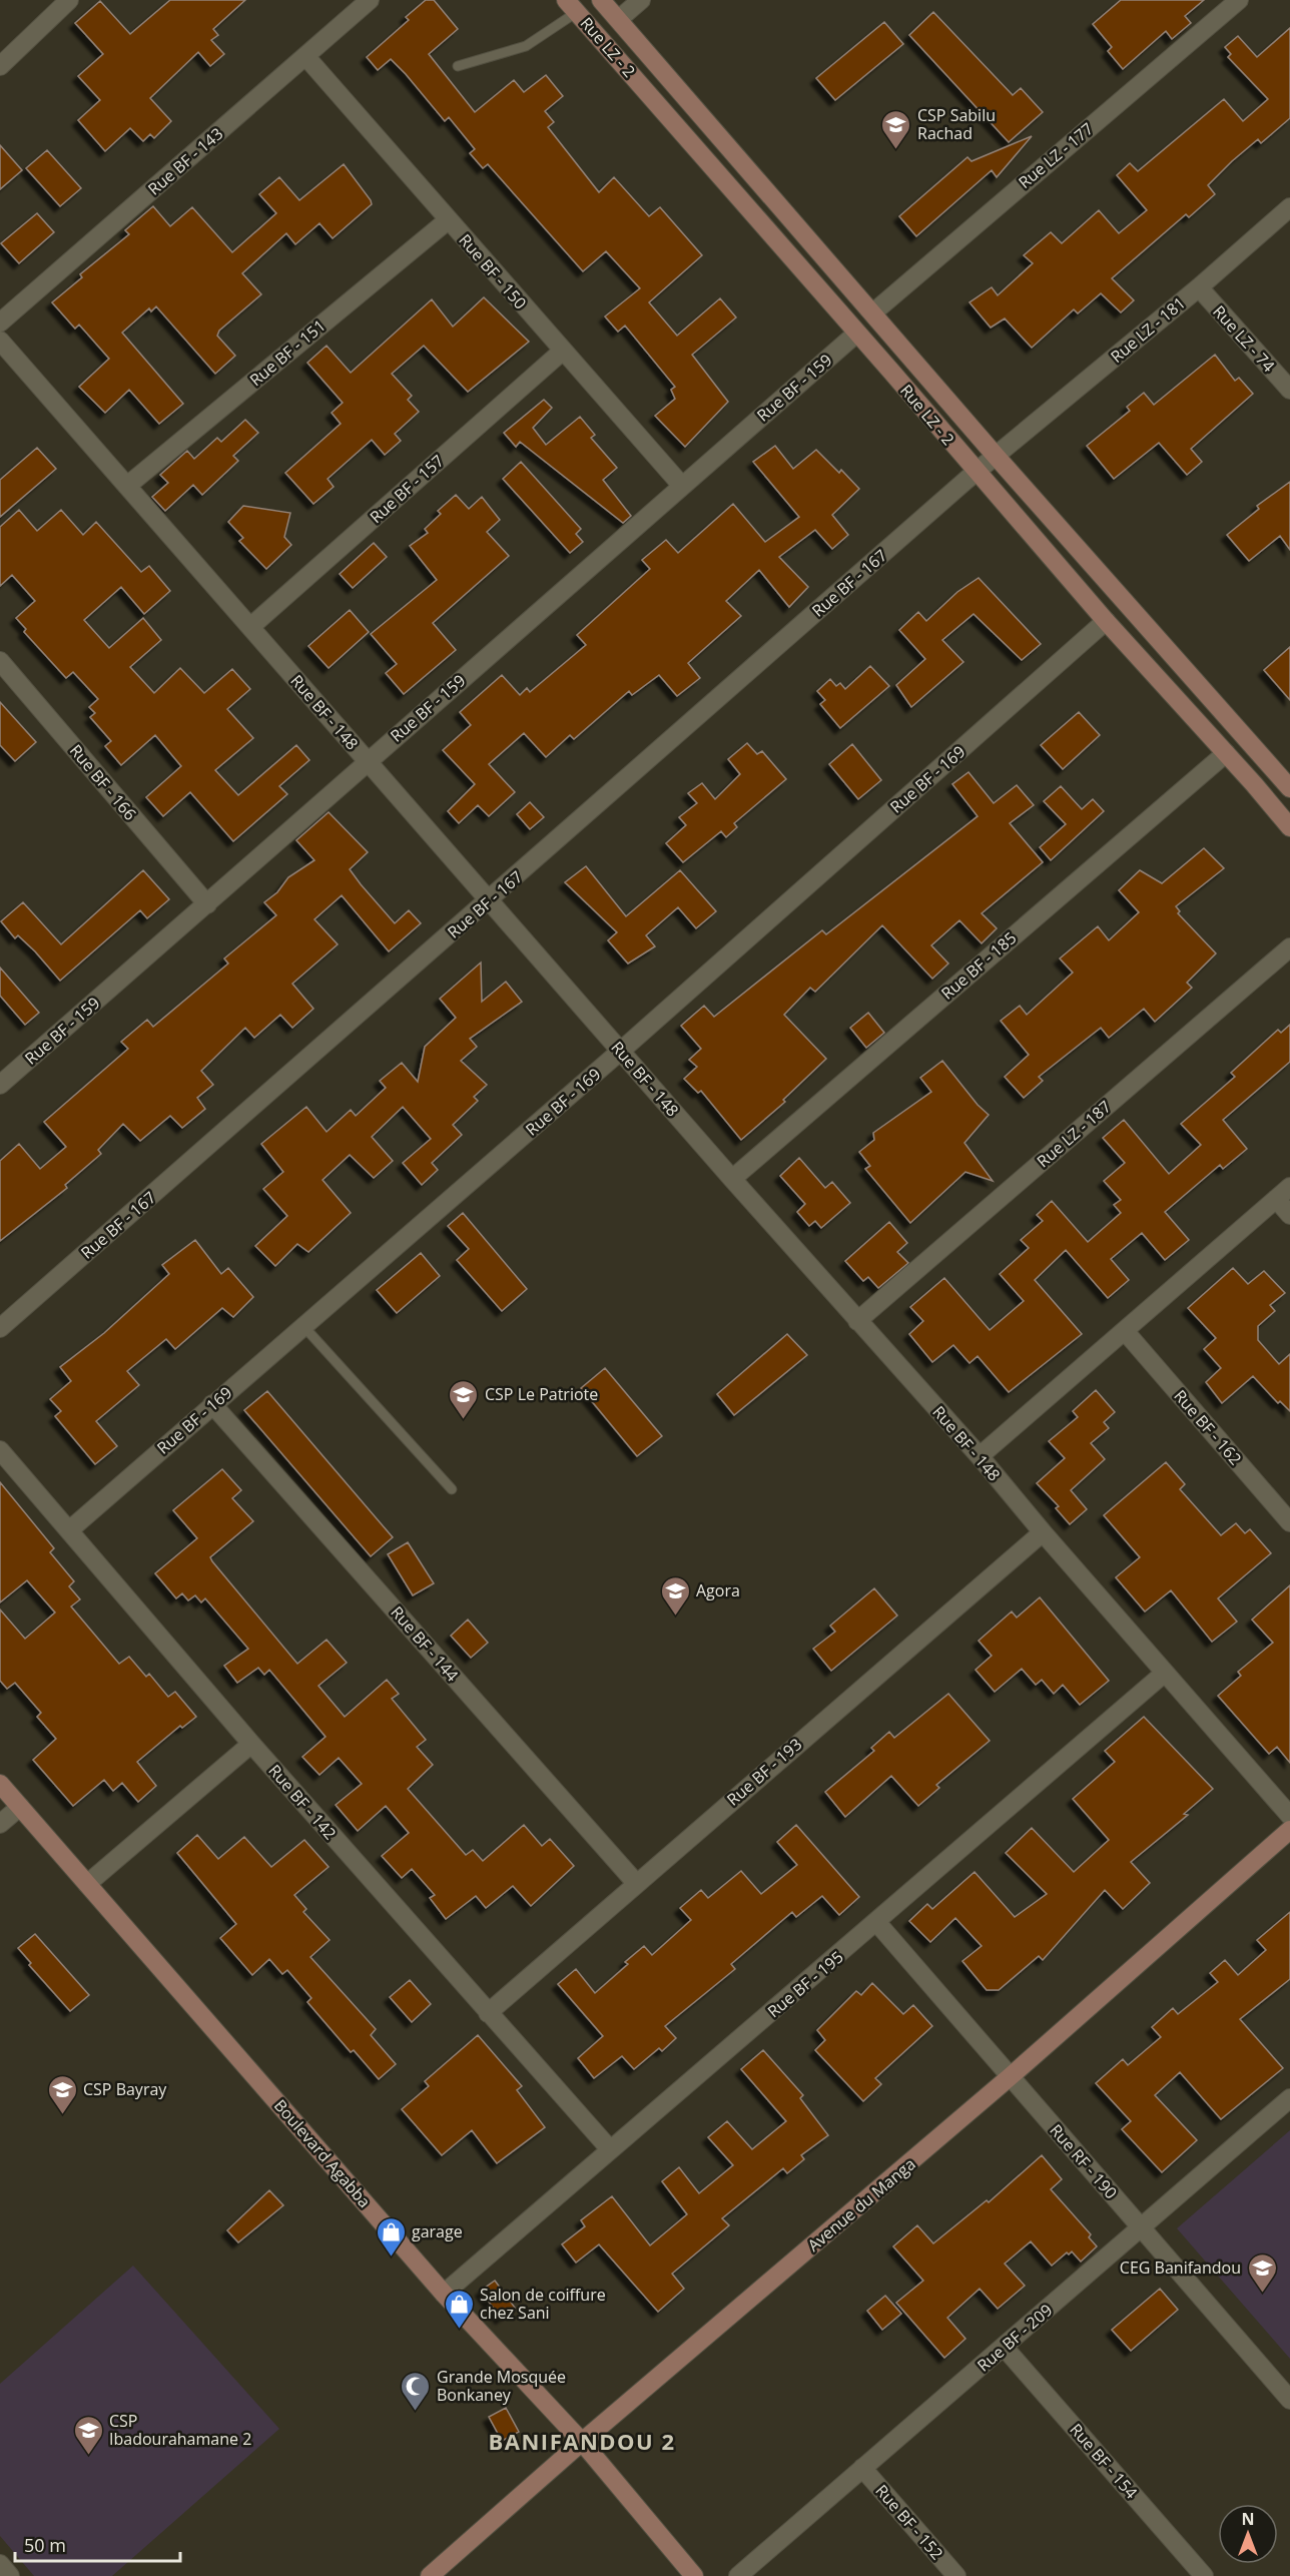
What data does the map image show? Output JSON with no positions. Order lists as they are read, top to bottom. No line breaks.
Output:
{"streets":{"main road":["Rue LZ - 2","Boulevard Agabba","Avenue du Manga"],"street":["Rue LZ - 177","Rue BF - 143","Rue BF - 150","Rue LZ - 181","Rue LZ - 74","Rue BF - 151","Rue BF - 159","Rue BF - 157","Rue BF - 167","Rue BF - 148","Rue BF - 169","Rue BF - 166","Rue BF - 185","Rue LZ - 187","Rue BF - 162","Rue BF - 144","Rue BF - 193","Rue BF - 142","Rue BF - 195","Rue RF - 190","Rue BF - 209","Rue BF - 154","Rue BF - 152"]},"crossings":[["Rue LZ - 2","Rue LZ - 177"],["Rue LZ - 2","Rue LZ - 181"],["Rue LZ - 2","Rue BF - 159"],["Rue LZ - 2","Rue BF - 167"],["Rue LZ - 2","Rue BF - 169"],["Rue LZ - 2","Rue BF - 185"],["Rue BF - 143","Rue BF - 150"],["Rue BF - 150","Rue BF - 151"],["Rue BF - 150","Rue BF - 159"],["Rue BF - 150","Rue BF - 157"],["Rue LZ - 181","Rue LZ - 74"],["Rue LZ - 181","Rue BF - 167"],["Rue BF - 151","Rue BF - 148"],["Rue BF - 159","Rue BF - 148"],["Rue BF - 159","Rue BF - 166"],["Rue BF - 157","Rue BF - 148"],["Rue BF - 167","Rue BF - 148"],["Rue BF - 148","Rue BF - 169"],["Rue BF - 148","Rue BF - 185"],["Rue BF - 148","Rue LZ - 187"],["Rue BF - 148","Rue BF - 193"],["Rue BF - 148","Rue BF - 195"],["Rue BF - 169","Rue BF - 144"],["Rue BF - 169","Rue BF - 142"],["Rue BF - 144","Rue BF - 193"],["Rue BF - 193","Rue BF - 142"],["Rue BF - 142","Rue BF - 195"],["Rue BF - 195","Boulevard Agabba"],["Rue BF - 195","Rue RF - 190"],["Boulevard Agabba","Avenue du Manga"],["Rue RF - 190","Avenue du Manga"],["Rue RF - 190","Rue BF - 209"],["Rue BF - 209","Rue BF - 154"],["Rue BF - 209","Rue BF - 152"]],"districts":["BANIFANDOU 2"],"places":{"school or university":["CSP Sabilu Rachad","CSP Le Patriote","Agora","CSP Bayray","CEG Banifandou","CSP Ibadourahamane 2"],"shop":["garage","Salon de coiffure chez Sani"],"mosque":["Grande Mosquée Bonkaney"]},"scale_bar":"50 m","north":"top"}
